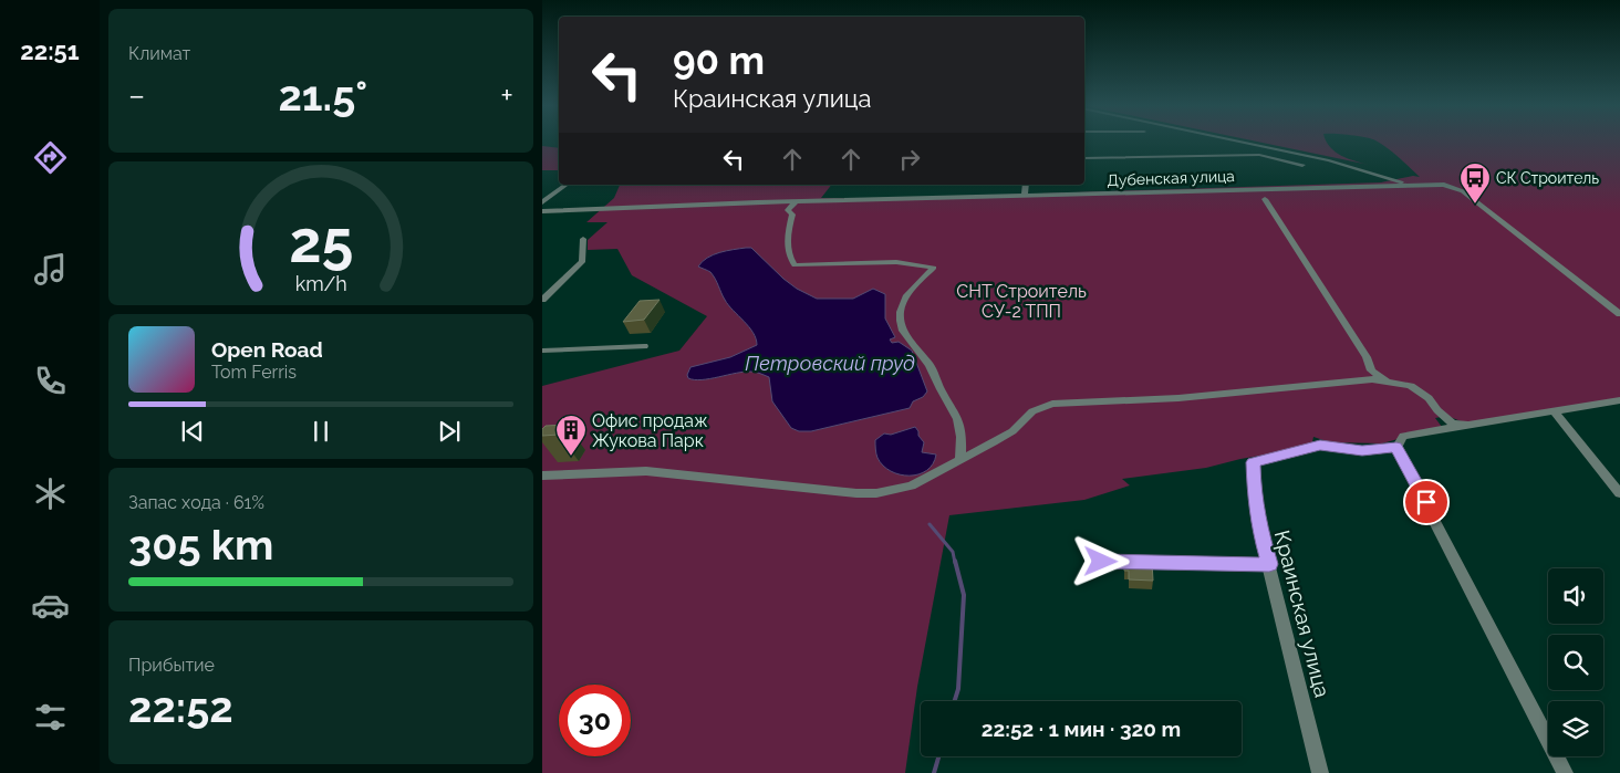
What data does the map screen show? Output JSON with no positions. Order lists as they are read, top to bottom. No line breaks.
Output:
{"streets":{"street":["Дубенская улица","Краинская улица"]},"water":["Петровский пруд"],"parks":["СНТ Строитель СУ-2 ТПП"],"places":{"bus stop":["СК Строитель"],"building":["Офис продаж Жукова Парк"]},"page":{"tabs":"22:51","tile":["Климат",["Запас хода · 61%","305 km"],["Прибытие","22:52"]],"turn":["90 m","Краинская улица"],"heat":["−","21.5°","+"],"song":["Open Road","Tom Ferris"],"limit":"30","trip":"22:52 · 1 мин · 320 m","gauge":["25","km/h"]}}
